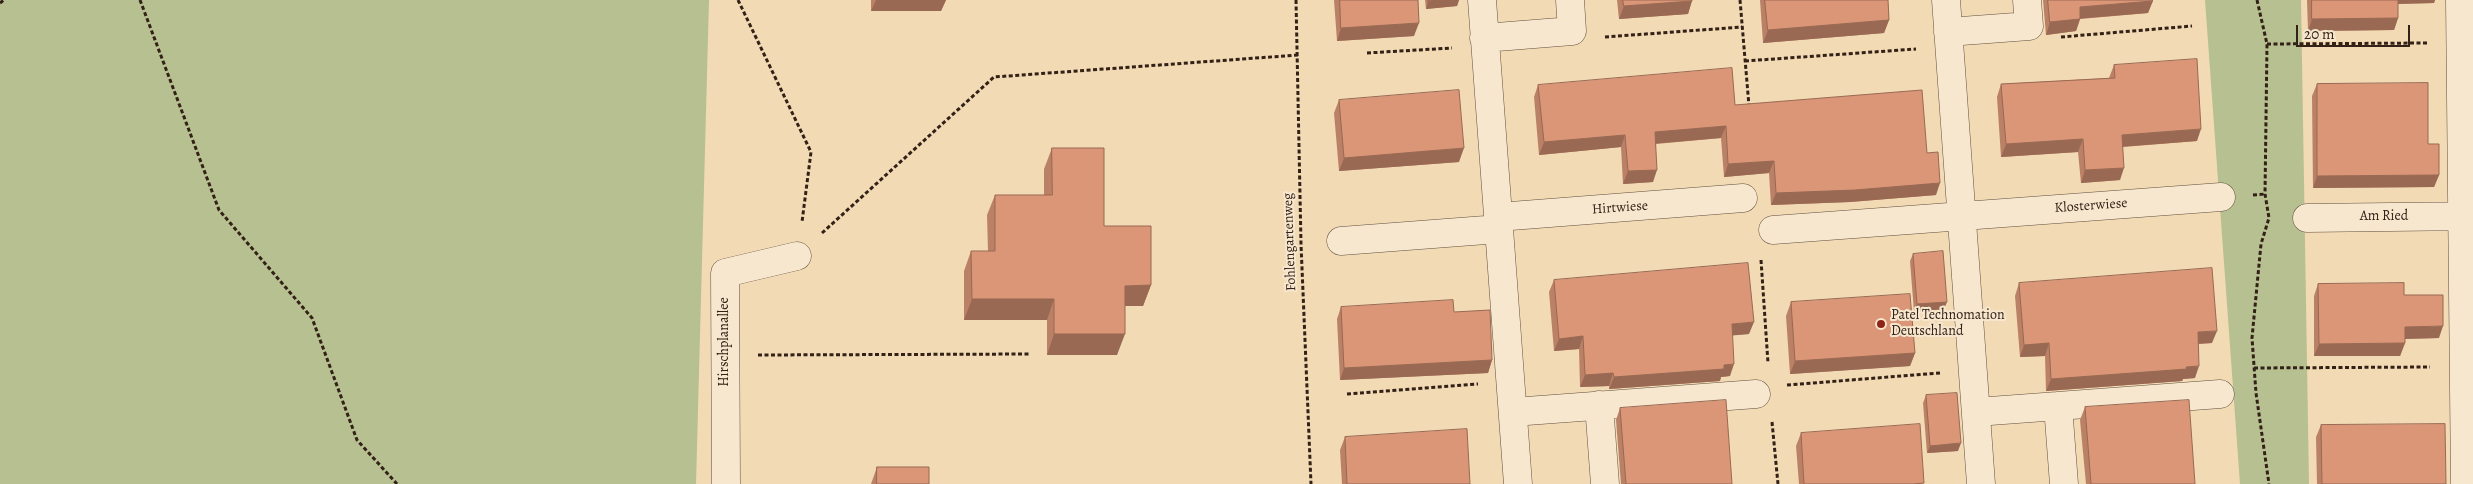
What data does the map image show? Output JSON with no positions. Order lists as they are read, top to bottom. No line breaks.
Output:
{"streets":{"street":["Klosterwiese","Hirtwiese","Am Ried","Hirschplanallee"],"path":["Fohlengartenweg"]},"places":["Patel Technomation Deutschland"],"scale_bar":"20 m"}
